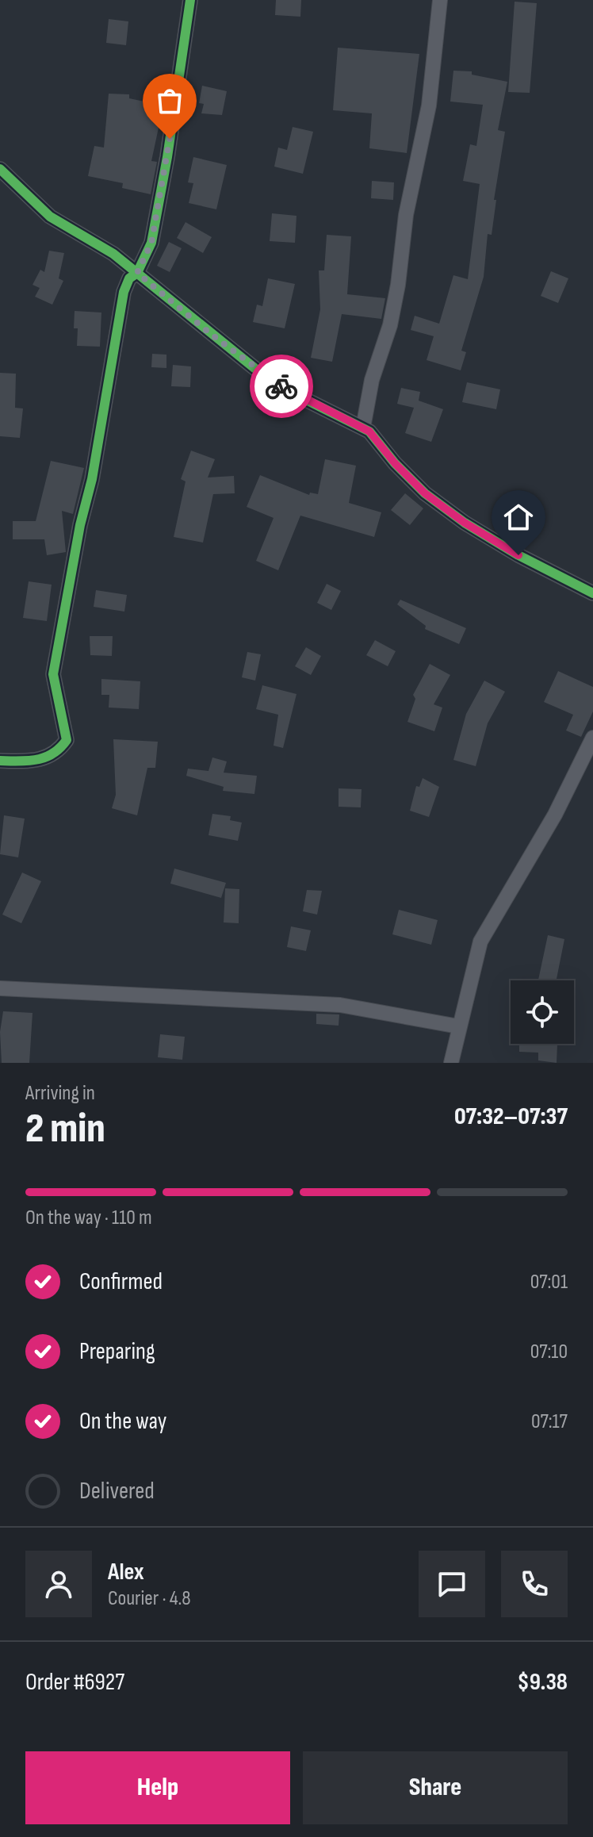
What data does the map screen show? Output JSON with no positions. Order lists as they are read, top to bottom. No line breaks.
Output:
{"page":{"heading":["2 min","Arriving in","07:32–07:37"],"panel":["Alex","Courier · 4.8","Order #6927","$9.38"],"bar":"On the way · 110 m","list":[["Confirmed","07:01"],["Preparing","07:10"],["On the way","07:17"],"Delivered"],"buttons":["Help","Share"]}}
